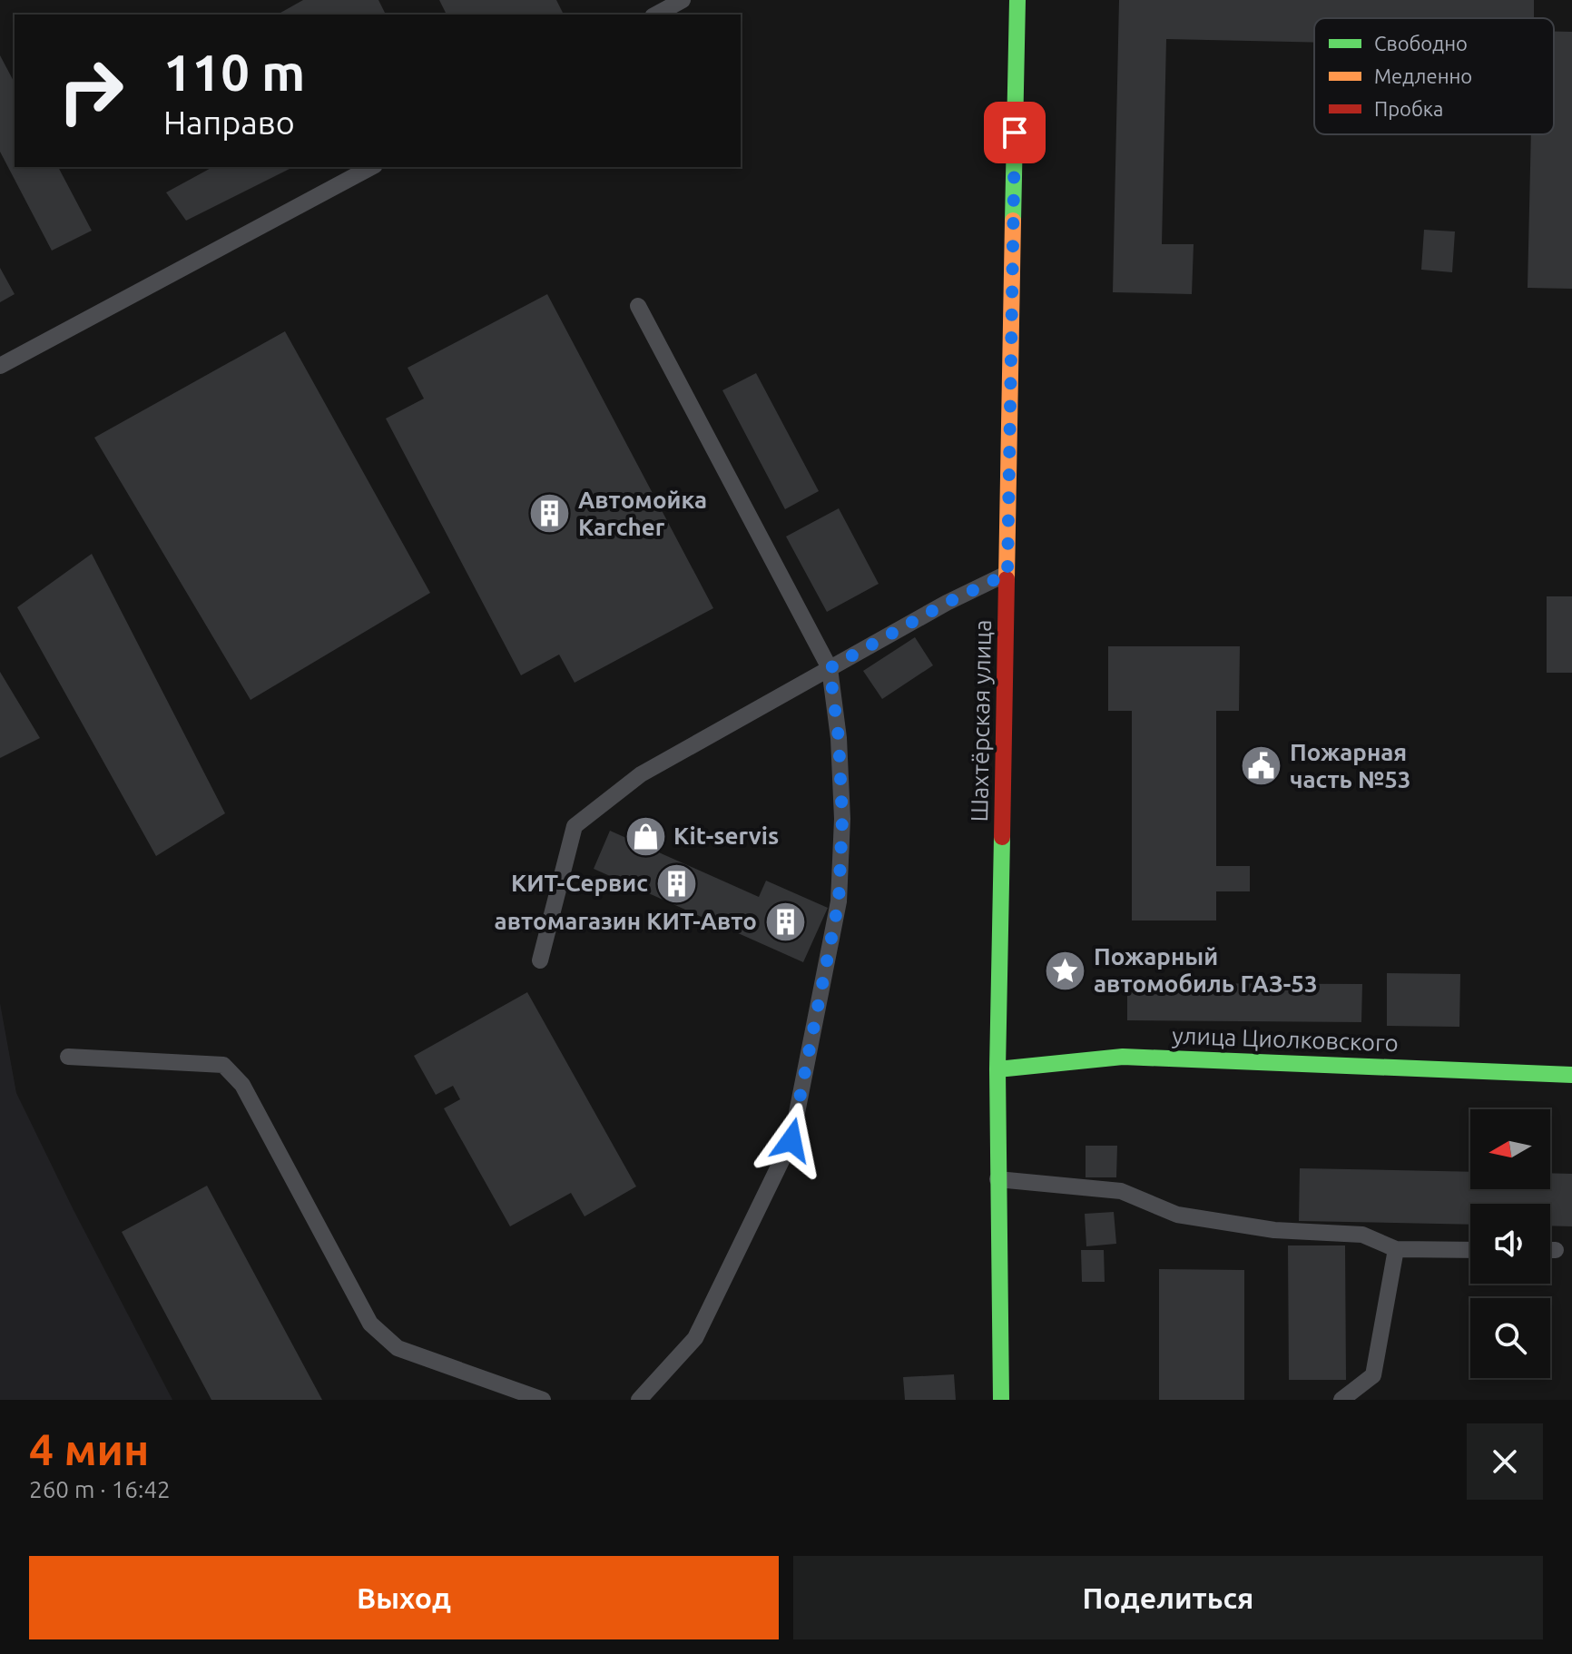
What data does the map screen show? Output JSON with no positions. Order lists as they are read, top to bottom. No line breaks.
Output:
{"streets":{"main road":["Шахтёрская улица","улица Циолковского"]},"crossings":[["Шахтёрская улица","улица Циолковского"]],"places":{"building":["Автомойка Karcher","КИТ-Сервис","автомагазин КИТ-Авто"],"public building":["Пожарная часть №53"],"shop":["Kit-servis"],"place":["Пожарный автомобиль ГАЗ-53"]},"legend":["Свободно","Медленно","Пробка"],"north":"left","page":{"turn":["110 m","Направо"],"heading":["4 мин","260 m · 16:42"],"buttons":["Выход","Поделиться"]}}
